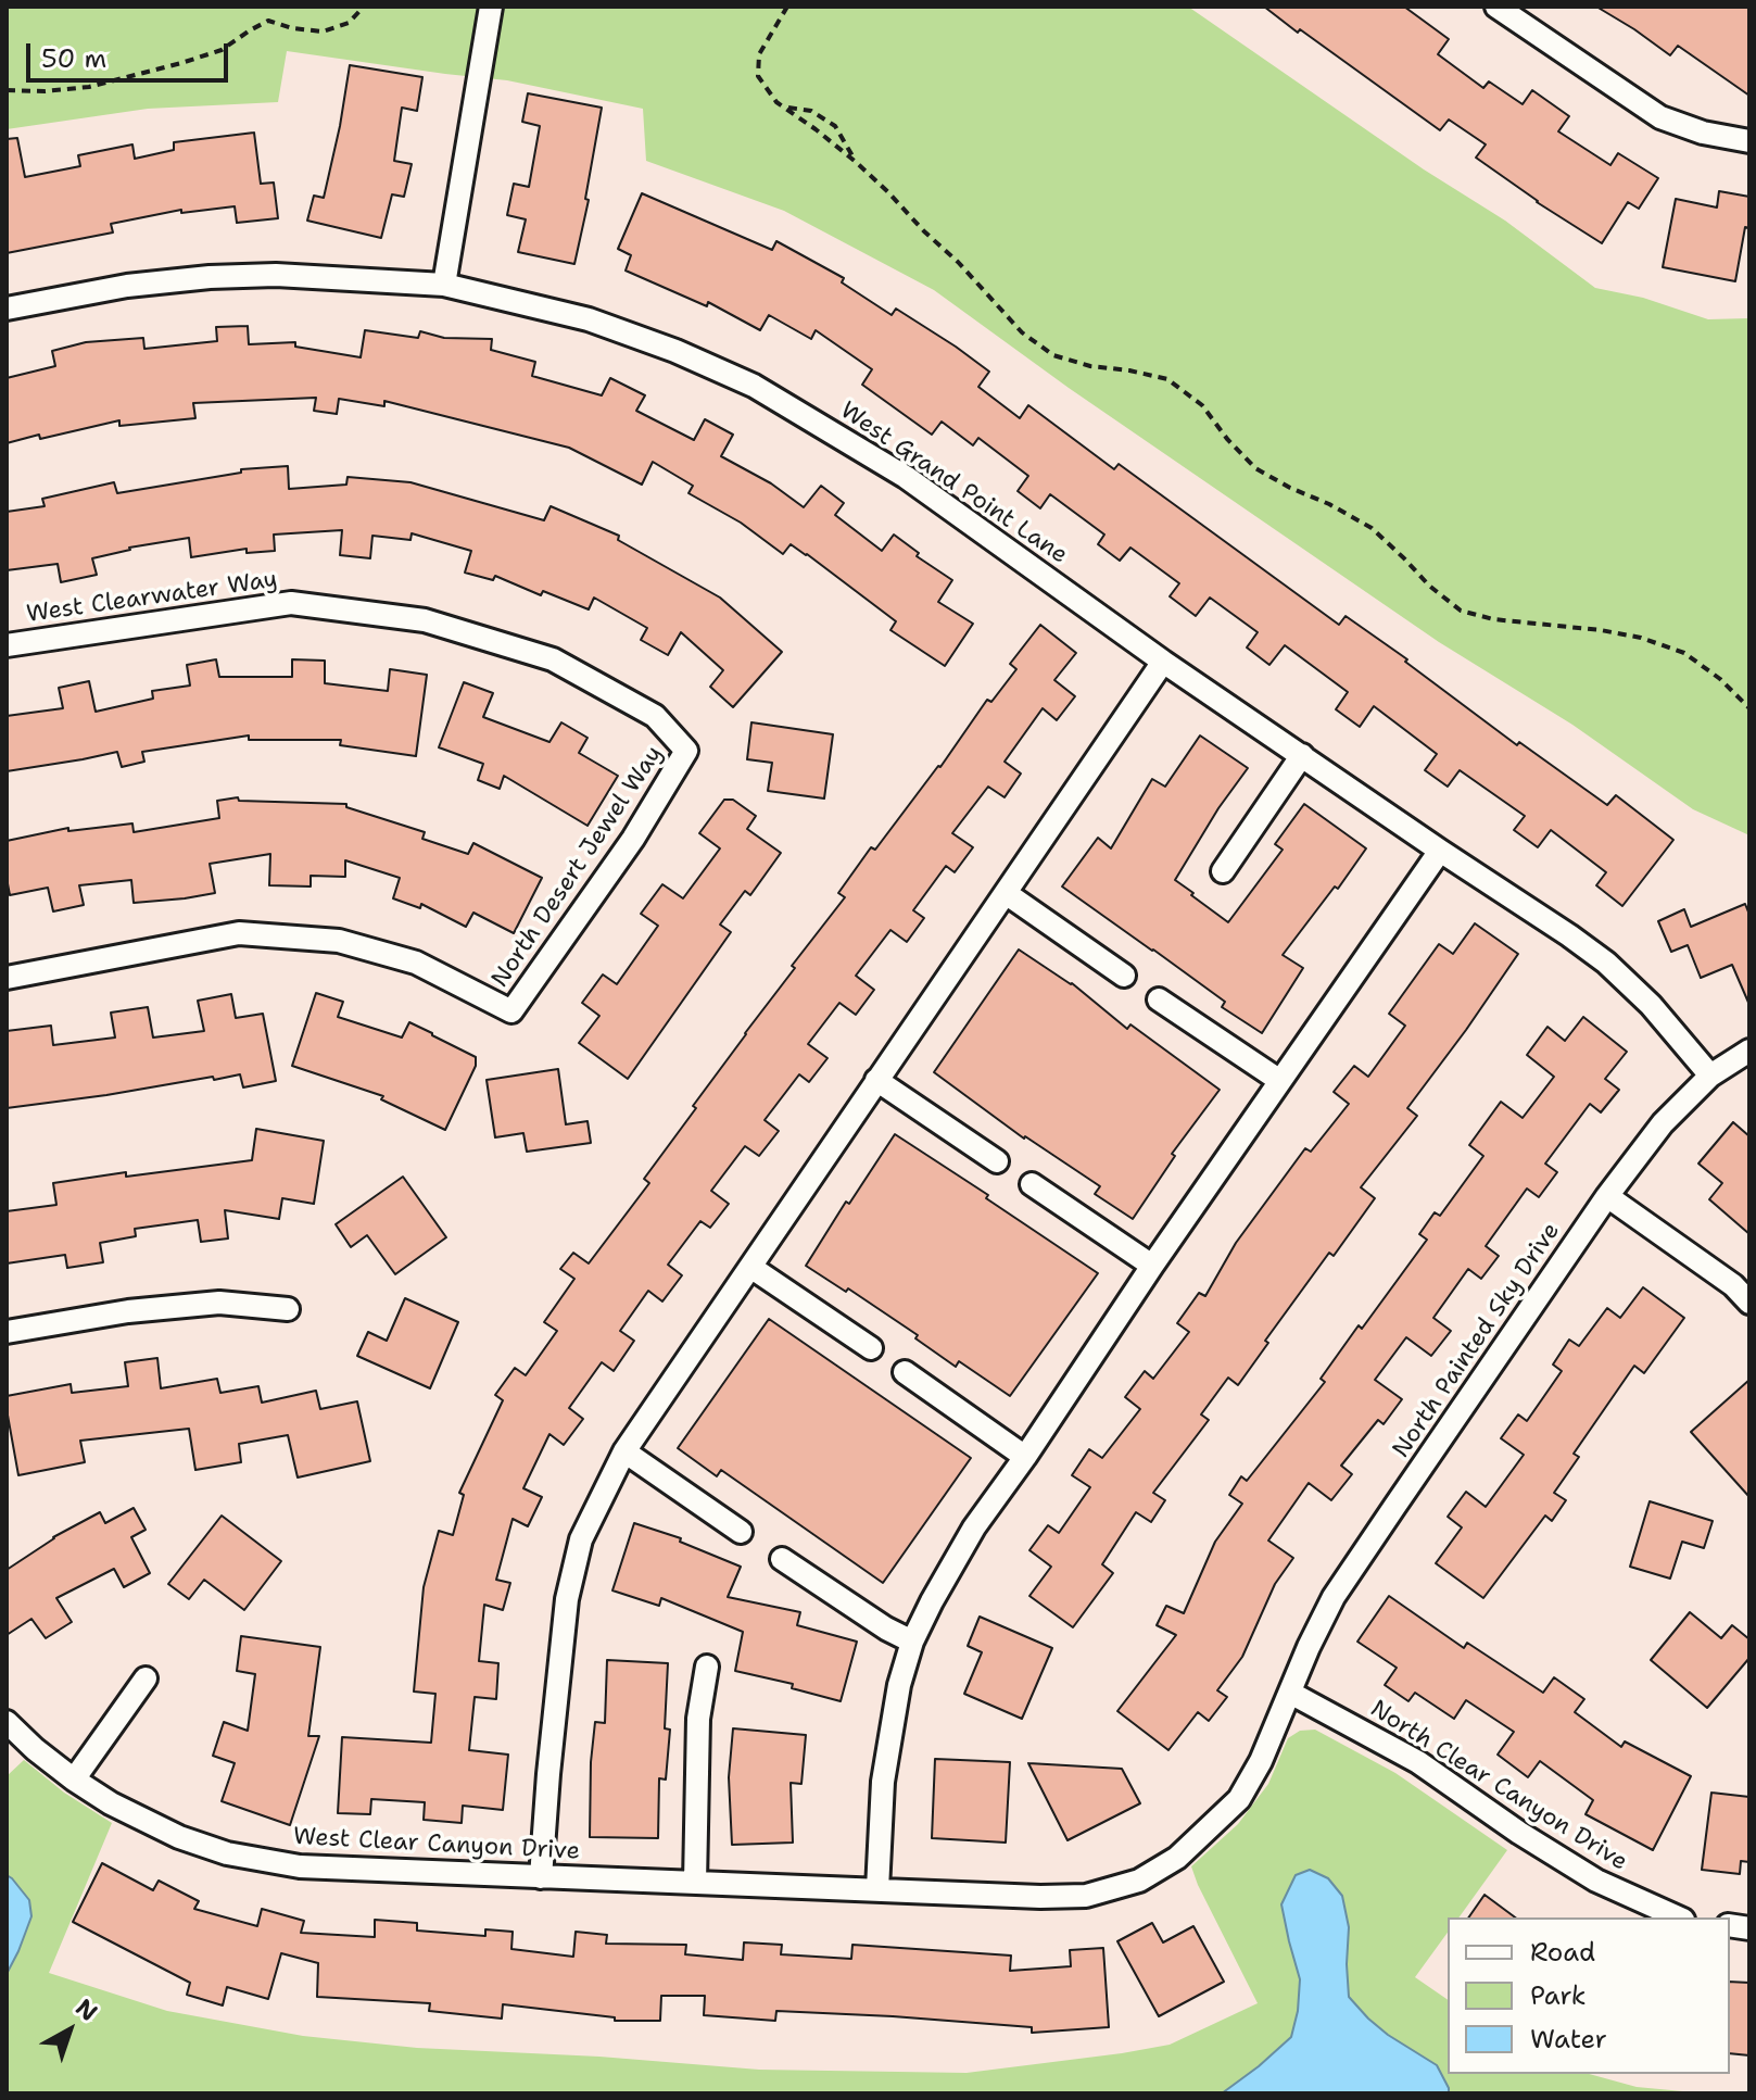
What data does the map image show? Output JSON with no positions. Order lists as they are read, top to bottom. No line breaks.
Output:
{"streets":{"street":["West Grand Point Lane","West Clearwater Way","North Desert Jewel Way","North Painted Sky Drive","North Clear Canyon Drive","West Clear Canyon Drive"]},"crossings":[["West Grand Point Lane","North Painted Sky Drive"],["West Clearwater Way","North Desert Jewel Way"],["North Painted Sky Drive","North Clear Canyon Drive"],["North Painted Sky Drive","West Clear Canyon Drive"],["North Clear Canyon Drive","West Clear Canyon Drive"]],"legend":["Road","Park","Water"],"scale_bar":"50 m","north":"top right"}
